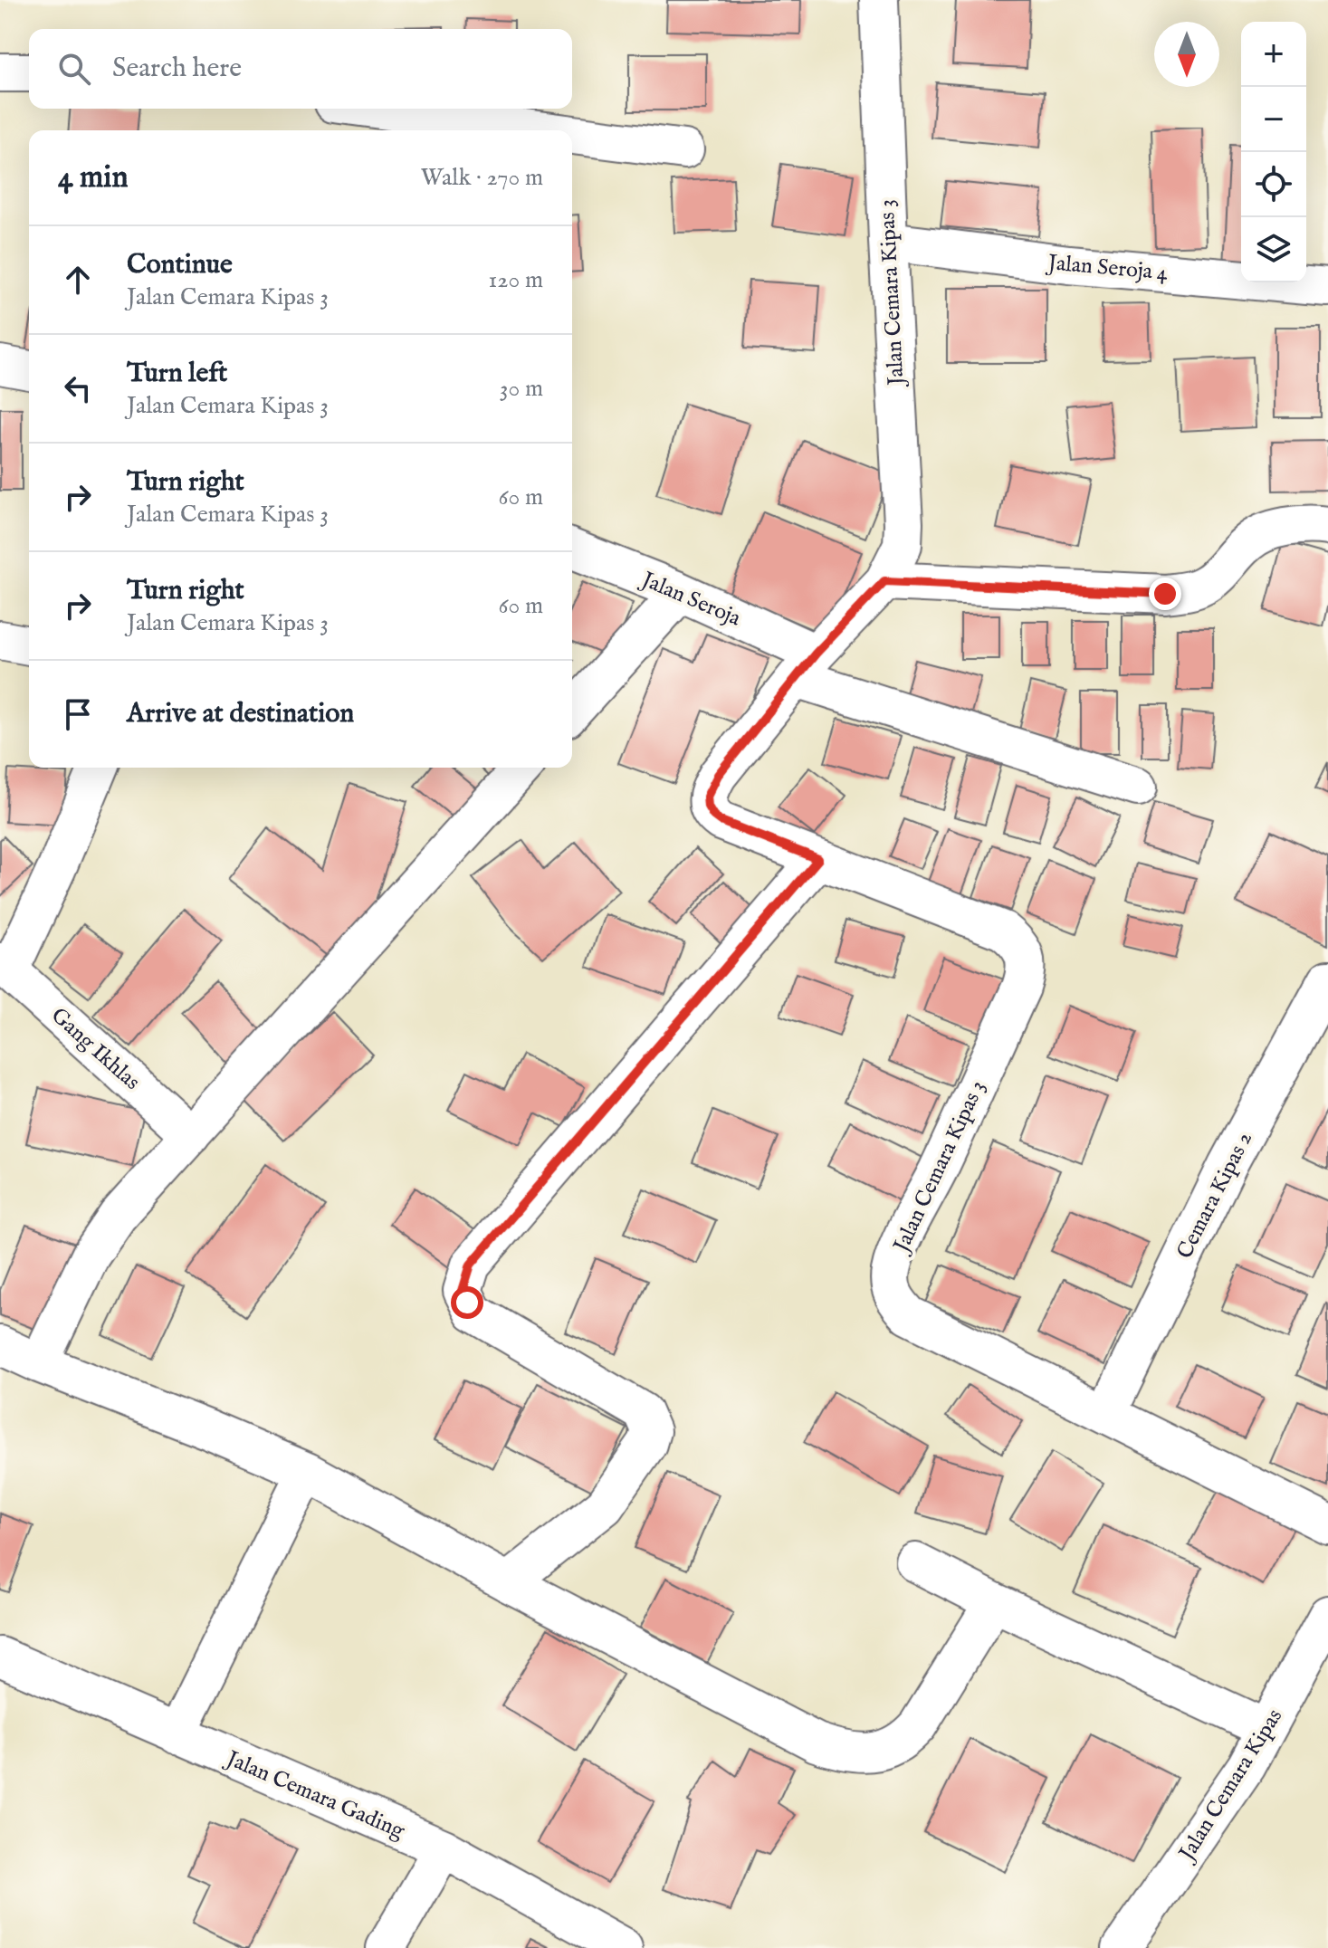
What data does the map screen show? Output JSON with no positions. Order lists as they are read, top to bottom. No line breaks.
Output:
{"streets":{"street":["Jalan Seroja 4","Jalan Cemara Kipas 3","Jalan Seroja","Gang Ikhlas","Cemara Kipas 2","Jalan Cemara Kipas","Jalan Cemara Gading"]},"crossings":[["Jalan Seroja 4","Jalan Cemara Kipas 3"],["Jalan Cemara Kipas 3","Jalan Seroja"],["Jalan Cemara Kipas 3","Cemara Kipas 2"]],"north":"bottom","page":{"map_buttons":["+","−"],"search":"Search here","heading":["4 min","Walk · 270 m"],"list":[["Continue","Jalan Cemara Kipas 3","120 m"],["Turn left","Jalan Cemara Kipas 3","30 m"],["Turn right","Jalan Cemara Kipas 3","60 m"],["Turn right","Jalan Cemara Kipas 3","60 m"],"Arrive at destination"]}}
